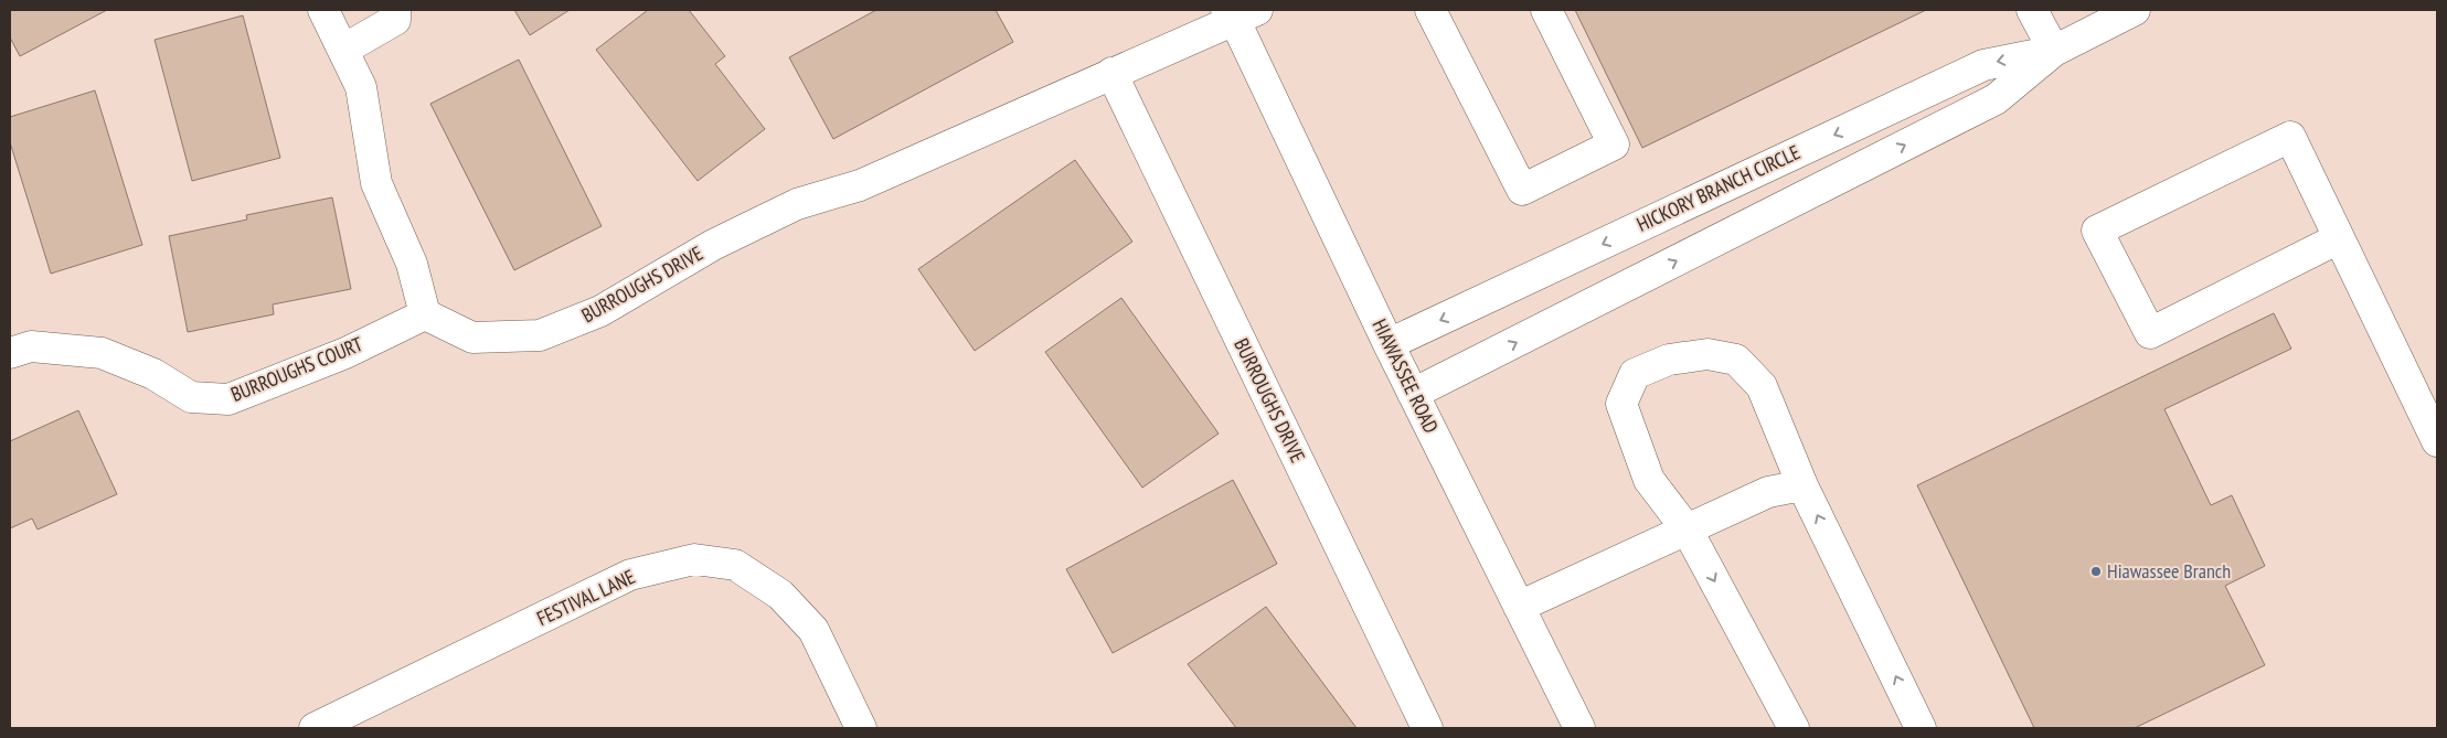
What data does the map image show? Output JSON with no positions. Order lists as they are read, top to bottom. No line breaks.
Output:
{"streets":{"street":["HICKORY BRANCH CIRCLE","BURROUGHS DRIVE","BURROUGHS COURT","HIAWASSEE ROAD","FESTIVAL LANE"]},"crossings":[["HICKORY BRANCH CIRCLE","HIAWASSEE ROAD"],["BURROUGHS DRIVE","BURROUGHS COURT"],["BURROUGHS DRIVE","HIAWASSEE ROAD"]],"places":["Hiawassee Branch"]}
